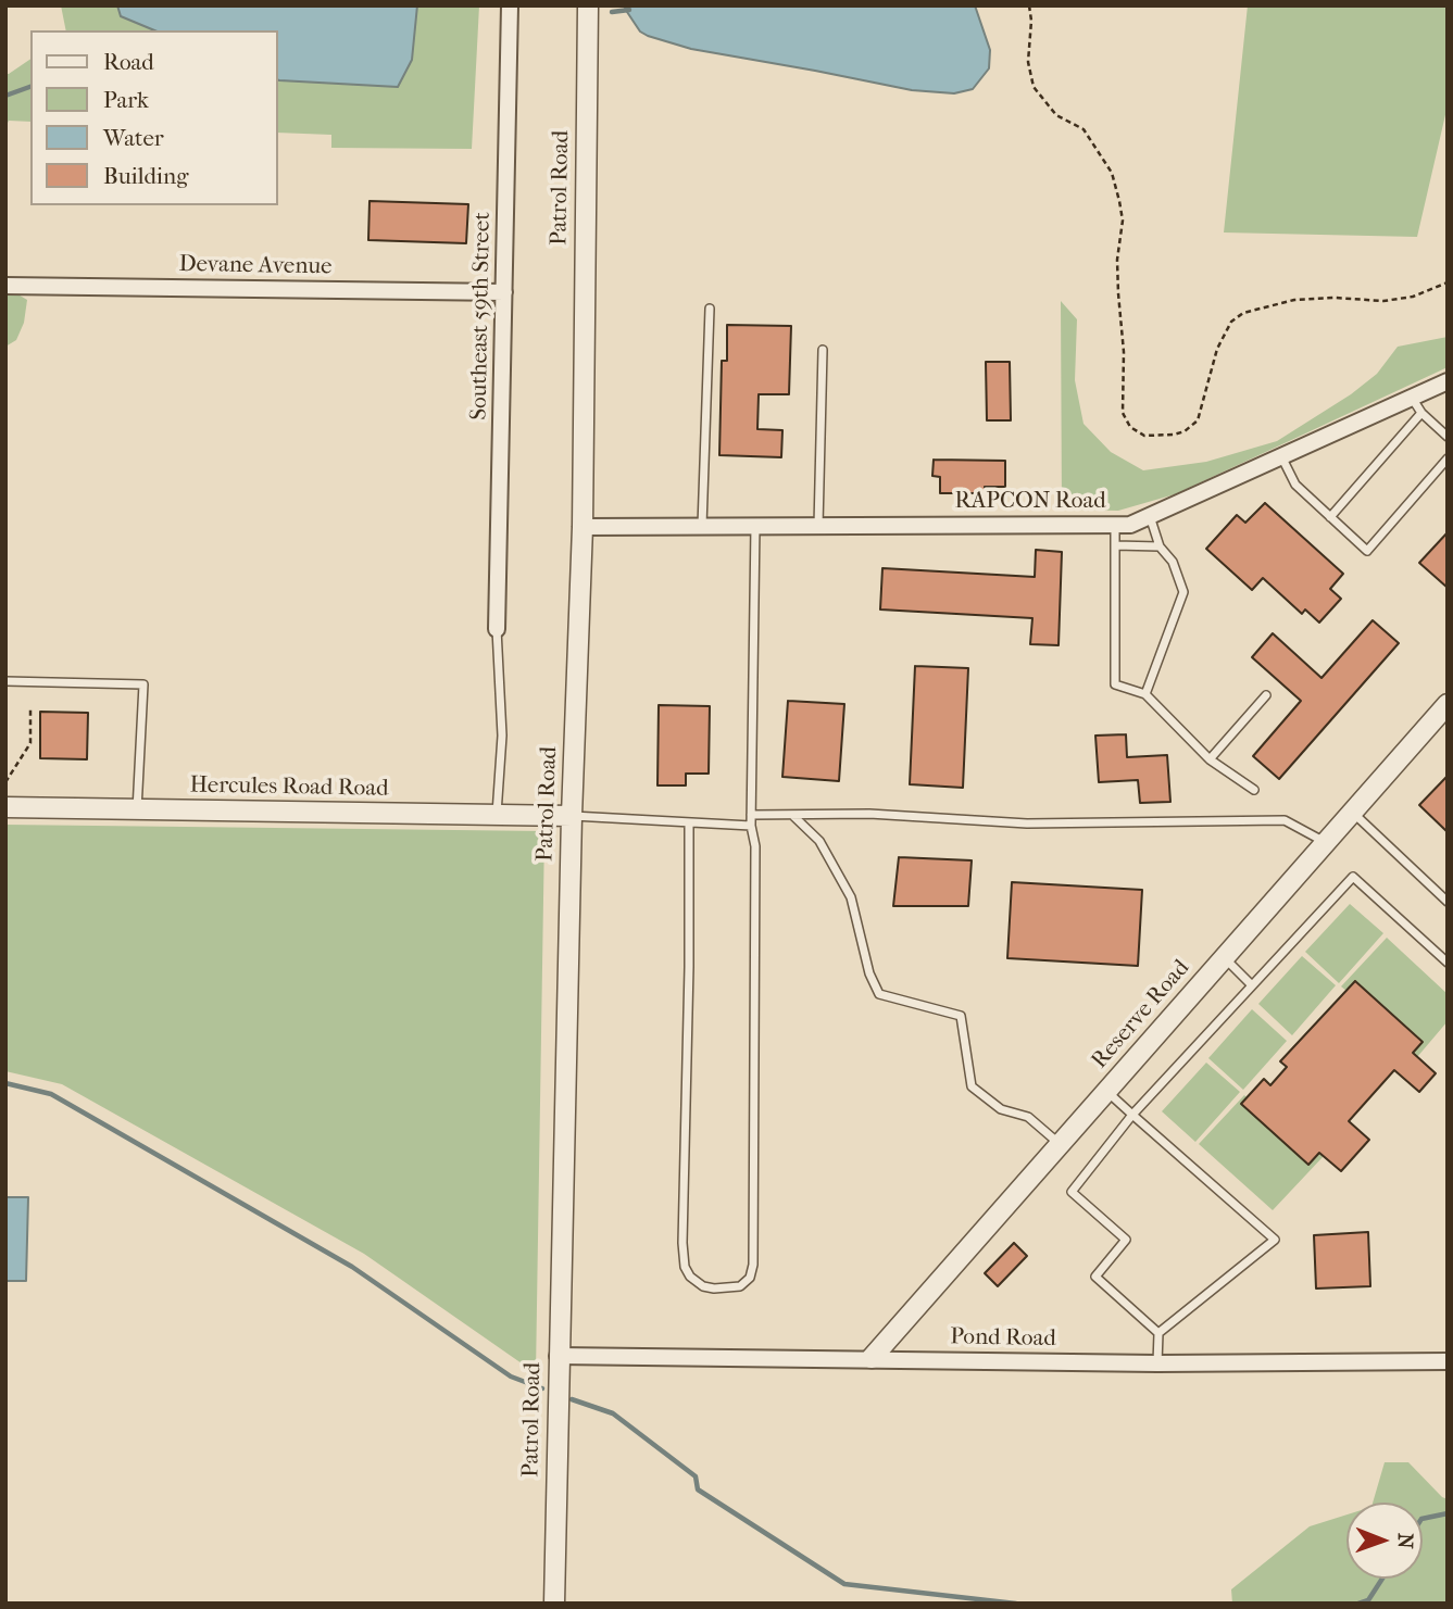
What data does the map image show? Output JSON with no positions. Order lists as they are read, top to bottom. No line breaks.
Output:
{"streets":{"street":["Patrol Road","Devane Avenue","Southeast 59th Street","RAPCON Road","Hercules Road Road","Reserve Road","Pond Road"]},"crossings":[["Patrol Road","RAPCON Road"],["Patrol Road","Hercules Road Road"],["Patrol Road","Pond Road"],["Devane Avenue","Southeast 59th Street"],["Reserve Road","Pond Road"]],"legend":["Road","Park","Water","Building"],"north":"right"}
